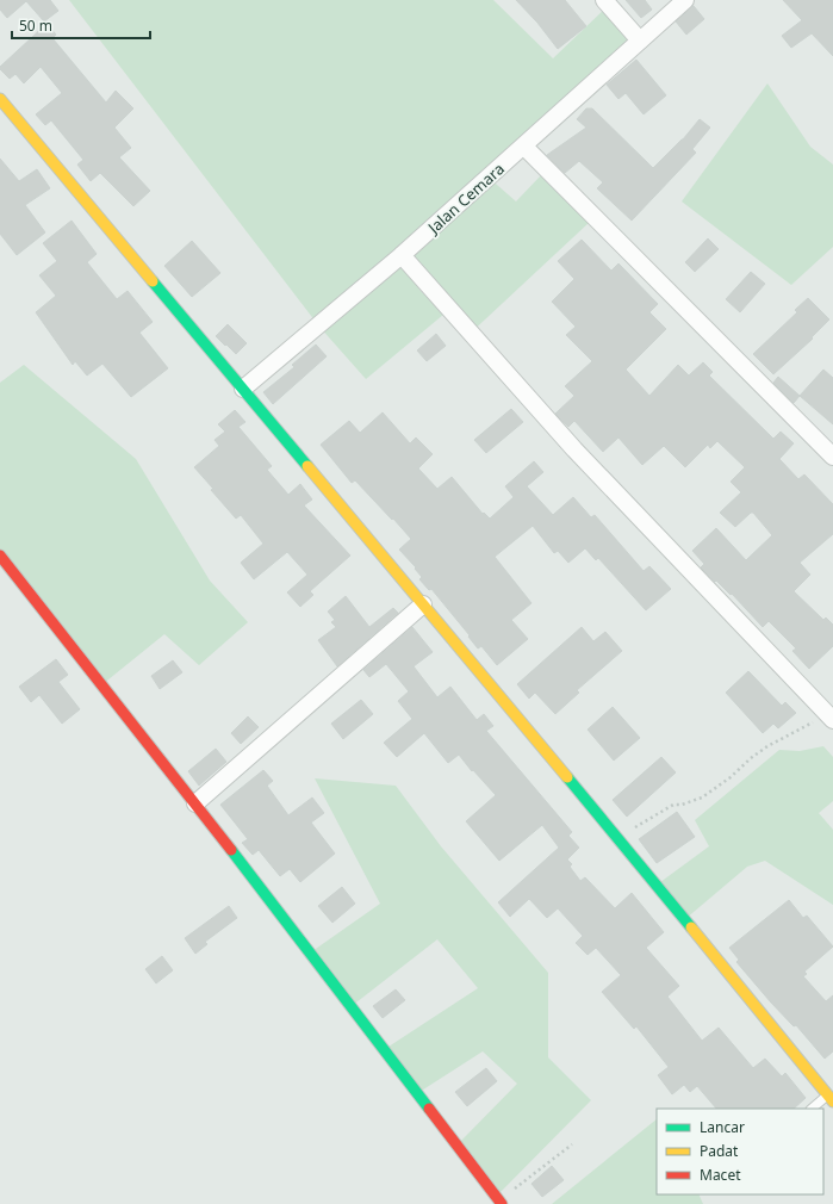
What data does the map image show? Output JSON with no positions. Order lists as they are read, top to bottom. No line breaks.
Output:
{"streets":{"street":["Jalan Cemara"]},"legend":["Lancar","Padat","Macet"],"scale_bar":"50 m"}
